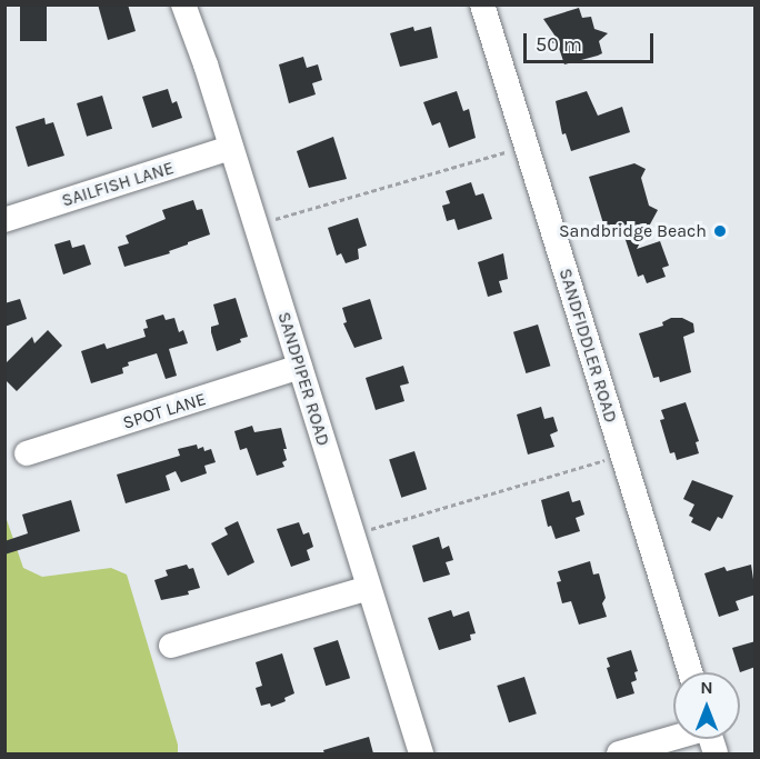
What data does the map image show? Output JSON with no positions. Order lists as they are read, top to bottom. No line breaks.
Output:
{"streets":{"street":["SAILFISH LANE","SANDFIDDLER ROAD","SANDPIPER ROAD","SPOT LANE"]},"crossings":[["SAILFISH LANE","SANDPIPER ROAD"],["SANDPIPER ROAD","SPOT LANE"]],"places":["Sandbridge Beach"],"scale_bar":"50 m","north":"top"}
